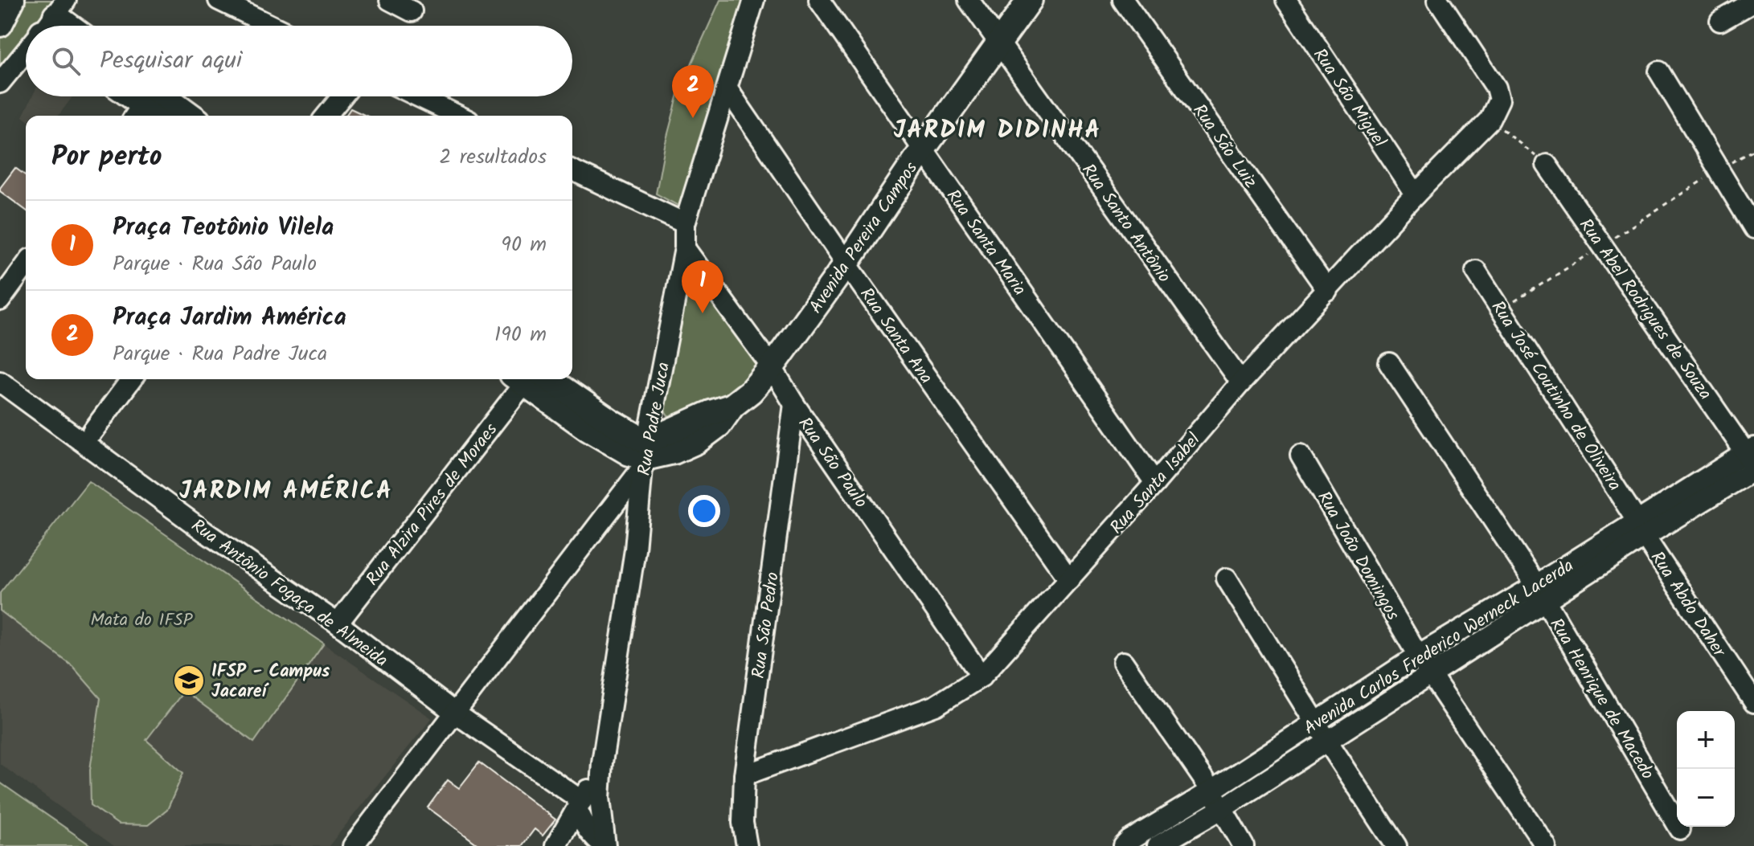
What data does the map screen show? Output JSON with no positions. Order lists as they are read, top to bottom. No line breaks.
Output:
{"streets":{"main road":["Avenida Pereira Campos"],"street":["Rua São Miguel","Rua São Luiz","Rua Santo Antônio","Rua Santa Maria","Rua Abel Rodrigues de Souza","Rua Santa Ana","Rua José Coutinho de Oliveira","Rua Padre Juca","Rua São Paulo","Rua Santa Isabel","Rua Alzira Pires de Moraes","Rua João Domingos","Rua Antônio Fogaça de Almeida","Rua Abdo Daher","Rua São Pedro","Avenida Carlos Frederico Werneck Lacerda","Rua Henrique de Macedo"]},"crossings":[["Rua São Miguel","Rua Santa Isabel"],["Rua São Luiz","Rua Santa Isabel"],["Rua Santo Antônio","Avenida Pereira Campos"],["Rua Santo Antônio","Rua Santa Isabel"],["Avenida Pereira Campos","Rua Santa Maria"],["Avenida Pereira Campos","Rua Santa Ana"],["Avenida Pereira Campos","Rua Padre Juca"],["Avenida Pereira Campos","Rua São Paulo"],["Rua Santa Maria","Rua Santa Isabel"],["Rua Abel Rodrigues de Souza","Avenida Carlos Frederico Werneck Lacerda"],["Rua Santa Ana","Rua Padre Juca"],["Rua Santa Ana","Rua Santa Isabel"],["Rua José Coutinho de Oliveira","Rua Abdo Daher"],["Rua José Coutinho de Oliveira","Avenida Carlos Frederico Werneck Lacerda"],["Rua Padre Juca","Rua São Paulo"],["Rua São Paulo","Rua Santa Isabel"],["Rua São Paulo","Rua São Pedro"],["Rua Santa Isabel","Rua São Pedro"],["Rua Alzira Pires de Moraes","Rua Antônio Fogaça de Almeida"],["Rua João Domingos","Avenida Carlos Frederico Werneck Lacerda"],["Rua Abdo Daher","Avenida Carlos Frederico Werneck Lacerda"],["Avenida Carlos Frederico Werneck Lacerda","Rua Henrique de Macedo"]],"districts":["JARDIM DIDINHA","JARDIM AMÉRICA"],"parks":["Mata do IFSP"],"places":{"school or university":["IFSP - Campus Jacareí"]},"page":{"search":"Pesquisar aqui","pins":["2","1"],"heading":["Por perto","2 resultados"],"list":[{"mark":"1","name":"Praça Teotônio Vilela","note":"Parque · Rua São Paulo","value":"90 m"},{"mark":"2","name":"Praça Jardim América","note":"Parque · Rua Padre Juca","value":"190 m"}],"map_buttons":["+","−"]}}
